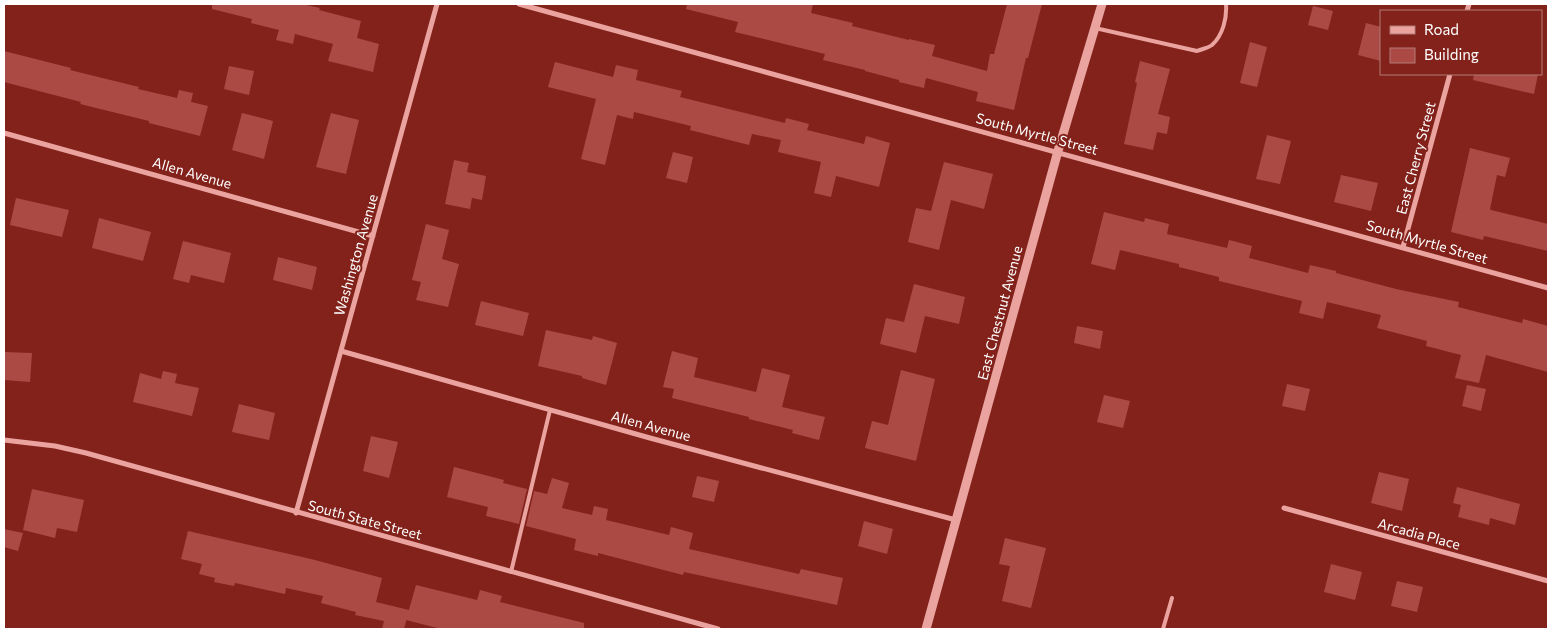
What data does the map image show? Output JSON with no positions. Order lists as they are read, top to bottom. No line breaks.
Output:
{"streets":{"street":["South Myrtle Street","East Cherry Street","Allen Avenue","Washington Avenue","East Chestnut Avenue","South State Street","Arcadia Place"]},"crossings":[["South Myrtle Street","East Cherry Street"],["South Myrtle Street","East Chestnut Avenue"],["Allen Avenue","Washington Avenue"],["Allen Avenue","East Chestnut Avenue"],["Washington Avenue","South State Street"]],"legend":["Road","Building"]}
